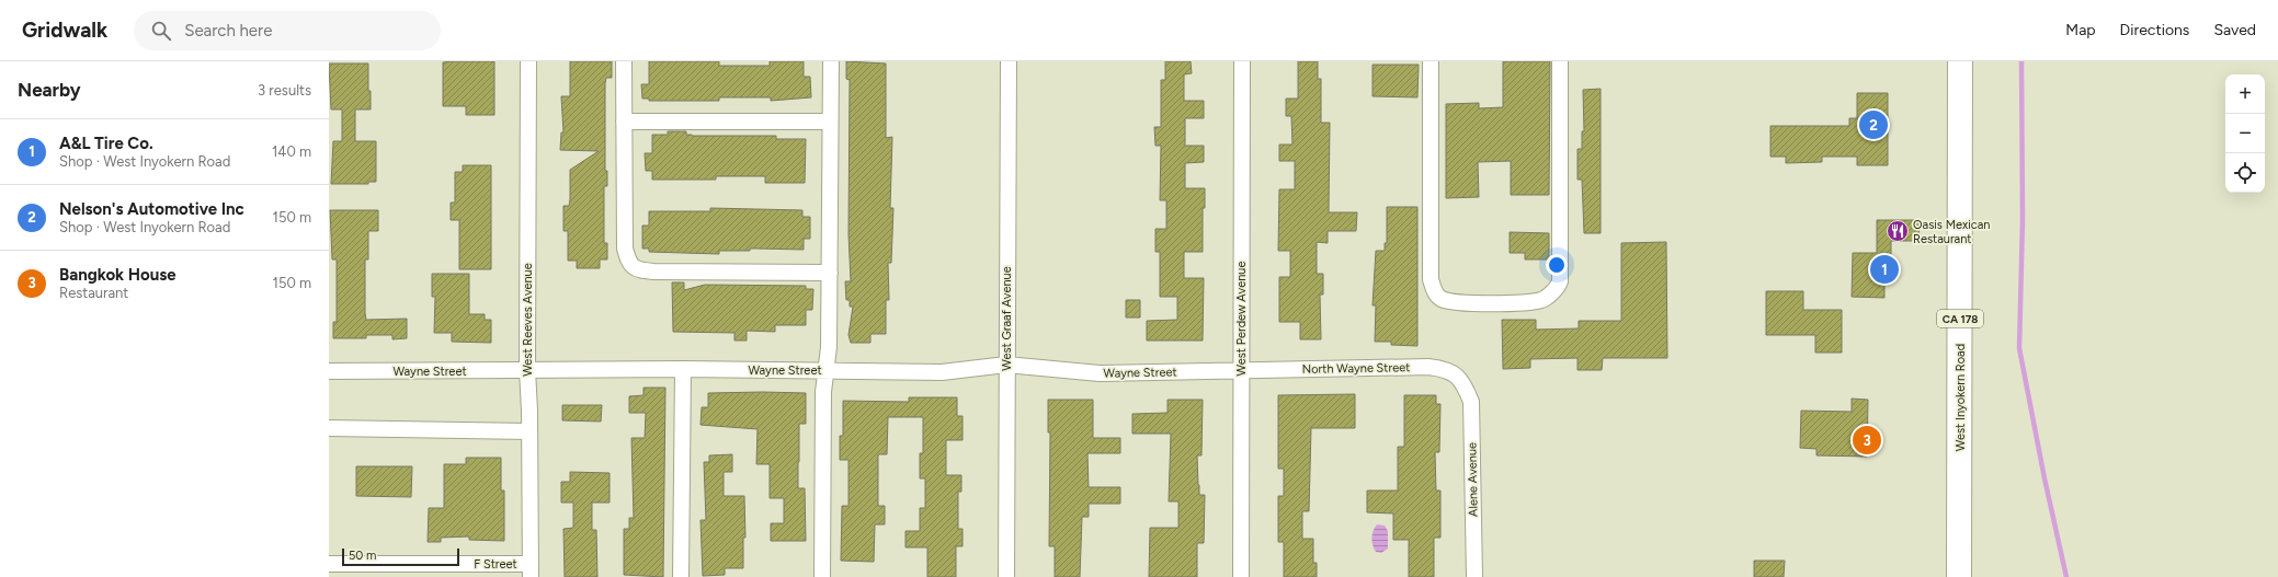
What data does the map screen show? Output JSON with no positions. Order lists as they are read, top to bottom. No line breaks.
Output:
{"streets":{"main road":["CA 178","West Inyokern Road"],"street":["West Graaf Avenue","West Perdew Avenue","West Reeves Avenue","North Wayne Street","Wayne Street","Alene Avenue","F Street"]},"crossings":[["West Graaf Avenue","Wayne Street"],["West Perdew Avenue","North Wayne Street"],["West Perdew Avenue","Wayne Street"],["West Reeves Avenue","Wayne Street"],["West Reeves Avenue","F Street"],["North Wayne Street","Wayne Street"],["North Wayne Street","Alene Avenue"]],"places":{"restaurant":["Oasis Mexican Restaurant"]},"scale_bar":"50 m","page":{"header":"Gridwalk","search":"Search here","nav":["Map","Directions","Saved"],"heading":["Nearby","3 results"],"map_buttons":["+","−"],"pins":["2","1","3"],"list":[{"mark":"1","name":"A&L Tire Co.","note":"Shop · West Inyokern Road","value":"140 m"},{"mark":"2","name":"Nelson's Automotive Inc","note":"Shop · West Inyokern Road","value":"150 m"},{"mark":"3","name":"Bangkok House","note":"Restaurant","value":"150 m"}],"scale":"50 m"}}
